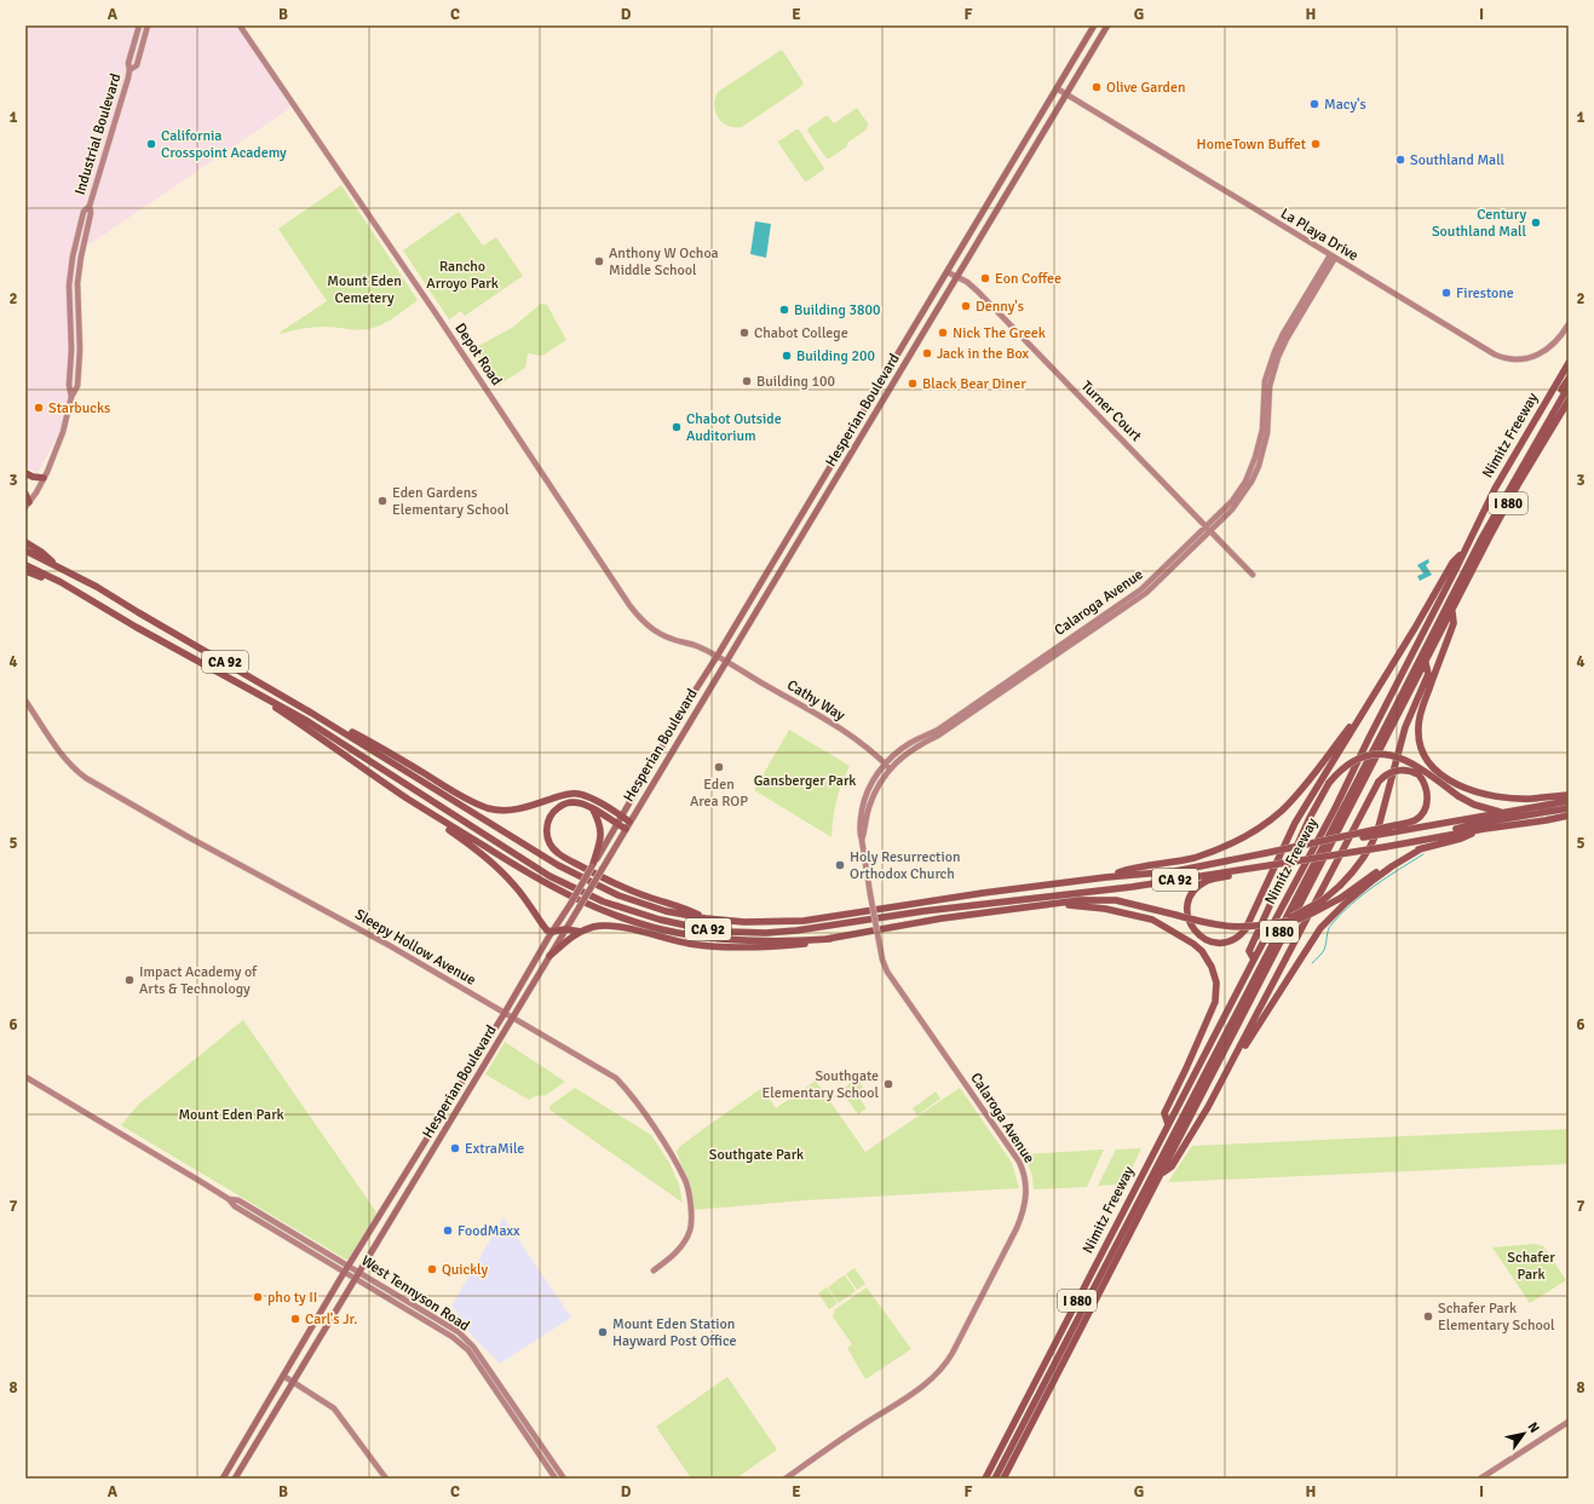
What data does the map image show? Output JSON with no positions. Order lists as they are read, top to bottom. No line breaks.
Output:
{"streets":{"highway":["Nimitz Freeway","I 880","CA 92"],"main road":["Hesperian Boulevard"],"street":["Industrial Boulevard","La Playa Drive","Depot Road","Turner Court","Calaroga Avenue","Cathy Way","Sleepy Hollow Avenue","West Tennyson Road"]},"crossings":[["La Playa Drive","Hesperian Boulevard"],["La Playa Drive","Calaroga Avenue"],["Depot Road","Hesperian Boulevard"],["Depot Road","Cathy Way"],["Hesperian Boulevard","Turner Court"],["Hesperian Boulevard","Cathy Way"],["Hesperian Boulevard","Sleepy Hollow Avenue"],["Hesperian Boulevard","West Tennyson Road"],["Turner Court","Calaroga Avenue"],["Nimitz Freeway","I 880"],["Calaroga Avenue","Cathy Way"]],"parks":["Rancho Arroyo Park","Mount Eden Cemetery","Gansberger Park","Mount Eden Park","Southgate Park","Schafer Park"],"places":["Olive Garden","Macy's","California Crosspoint Academy","HomeTown Buffet","Southland Mall","Century Southland Mall","Anthony W Ochoa Middle School","Eon Coffee","Firestone","Denny's","Building 3800","Chabot College","Nick The Greek","Jack in the Box","Building 200","Building 100","Black Bear Diner","Starbucks","Chabot Outside Auditorium","Eden Gardens Elementary School","Eden Area ROP","Holy Resurrection Orthodox Church","Impact Academy of Arts & Technology","Southgate Elementary School","ExtraMile","FoodMaxx","Quickly","pho ty II","Schafer Park Elementary School","Carl's Jr.","Mount Eden Station Hayward Post Office"],"north":"top right","grid":{"columns":["A","B","C","D","E","F","G","H","I"],"rows":["1","2","3","4","5","6","7","8"]}}
